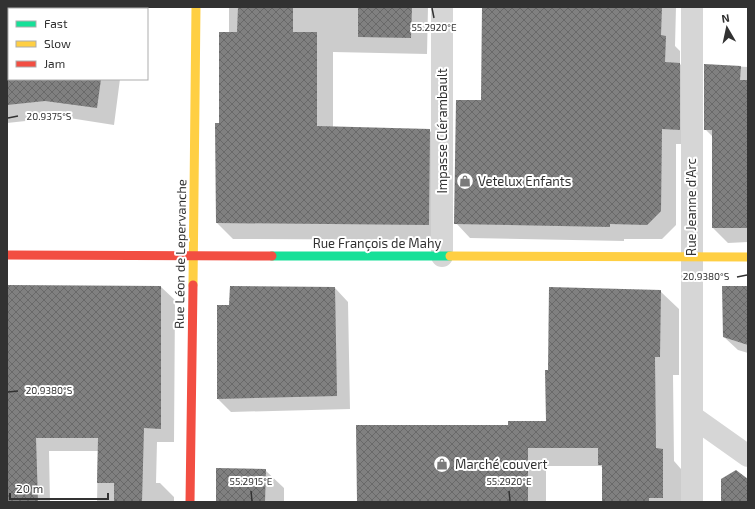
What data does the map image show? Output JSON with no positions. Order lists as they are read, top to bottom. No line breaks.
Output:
{"streets":{"main road":["Rue François de Mahy","Rue Léon de Lepervanche"],"street":["Impasse Clérambault","Rue Jeanne d'Arc"]},"crossings":[["Impasse Clérambault","Rue François de Mahy"],["Rue Jeanne d'Arc","Rue François de Mahy"],["Rue François de Mahy","Rue Léon de Lepervanche"]],"places":{"shop":["Vetelux Enfants","Marché couvert"]},"legend":["Fast","Slow","Jam"],"scale_bar":"20 m","north":"top","coordinates":["55.2920°E","20.9375°S","20.9380°S","55.2915°E"]}
